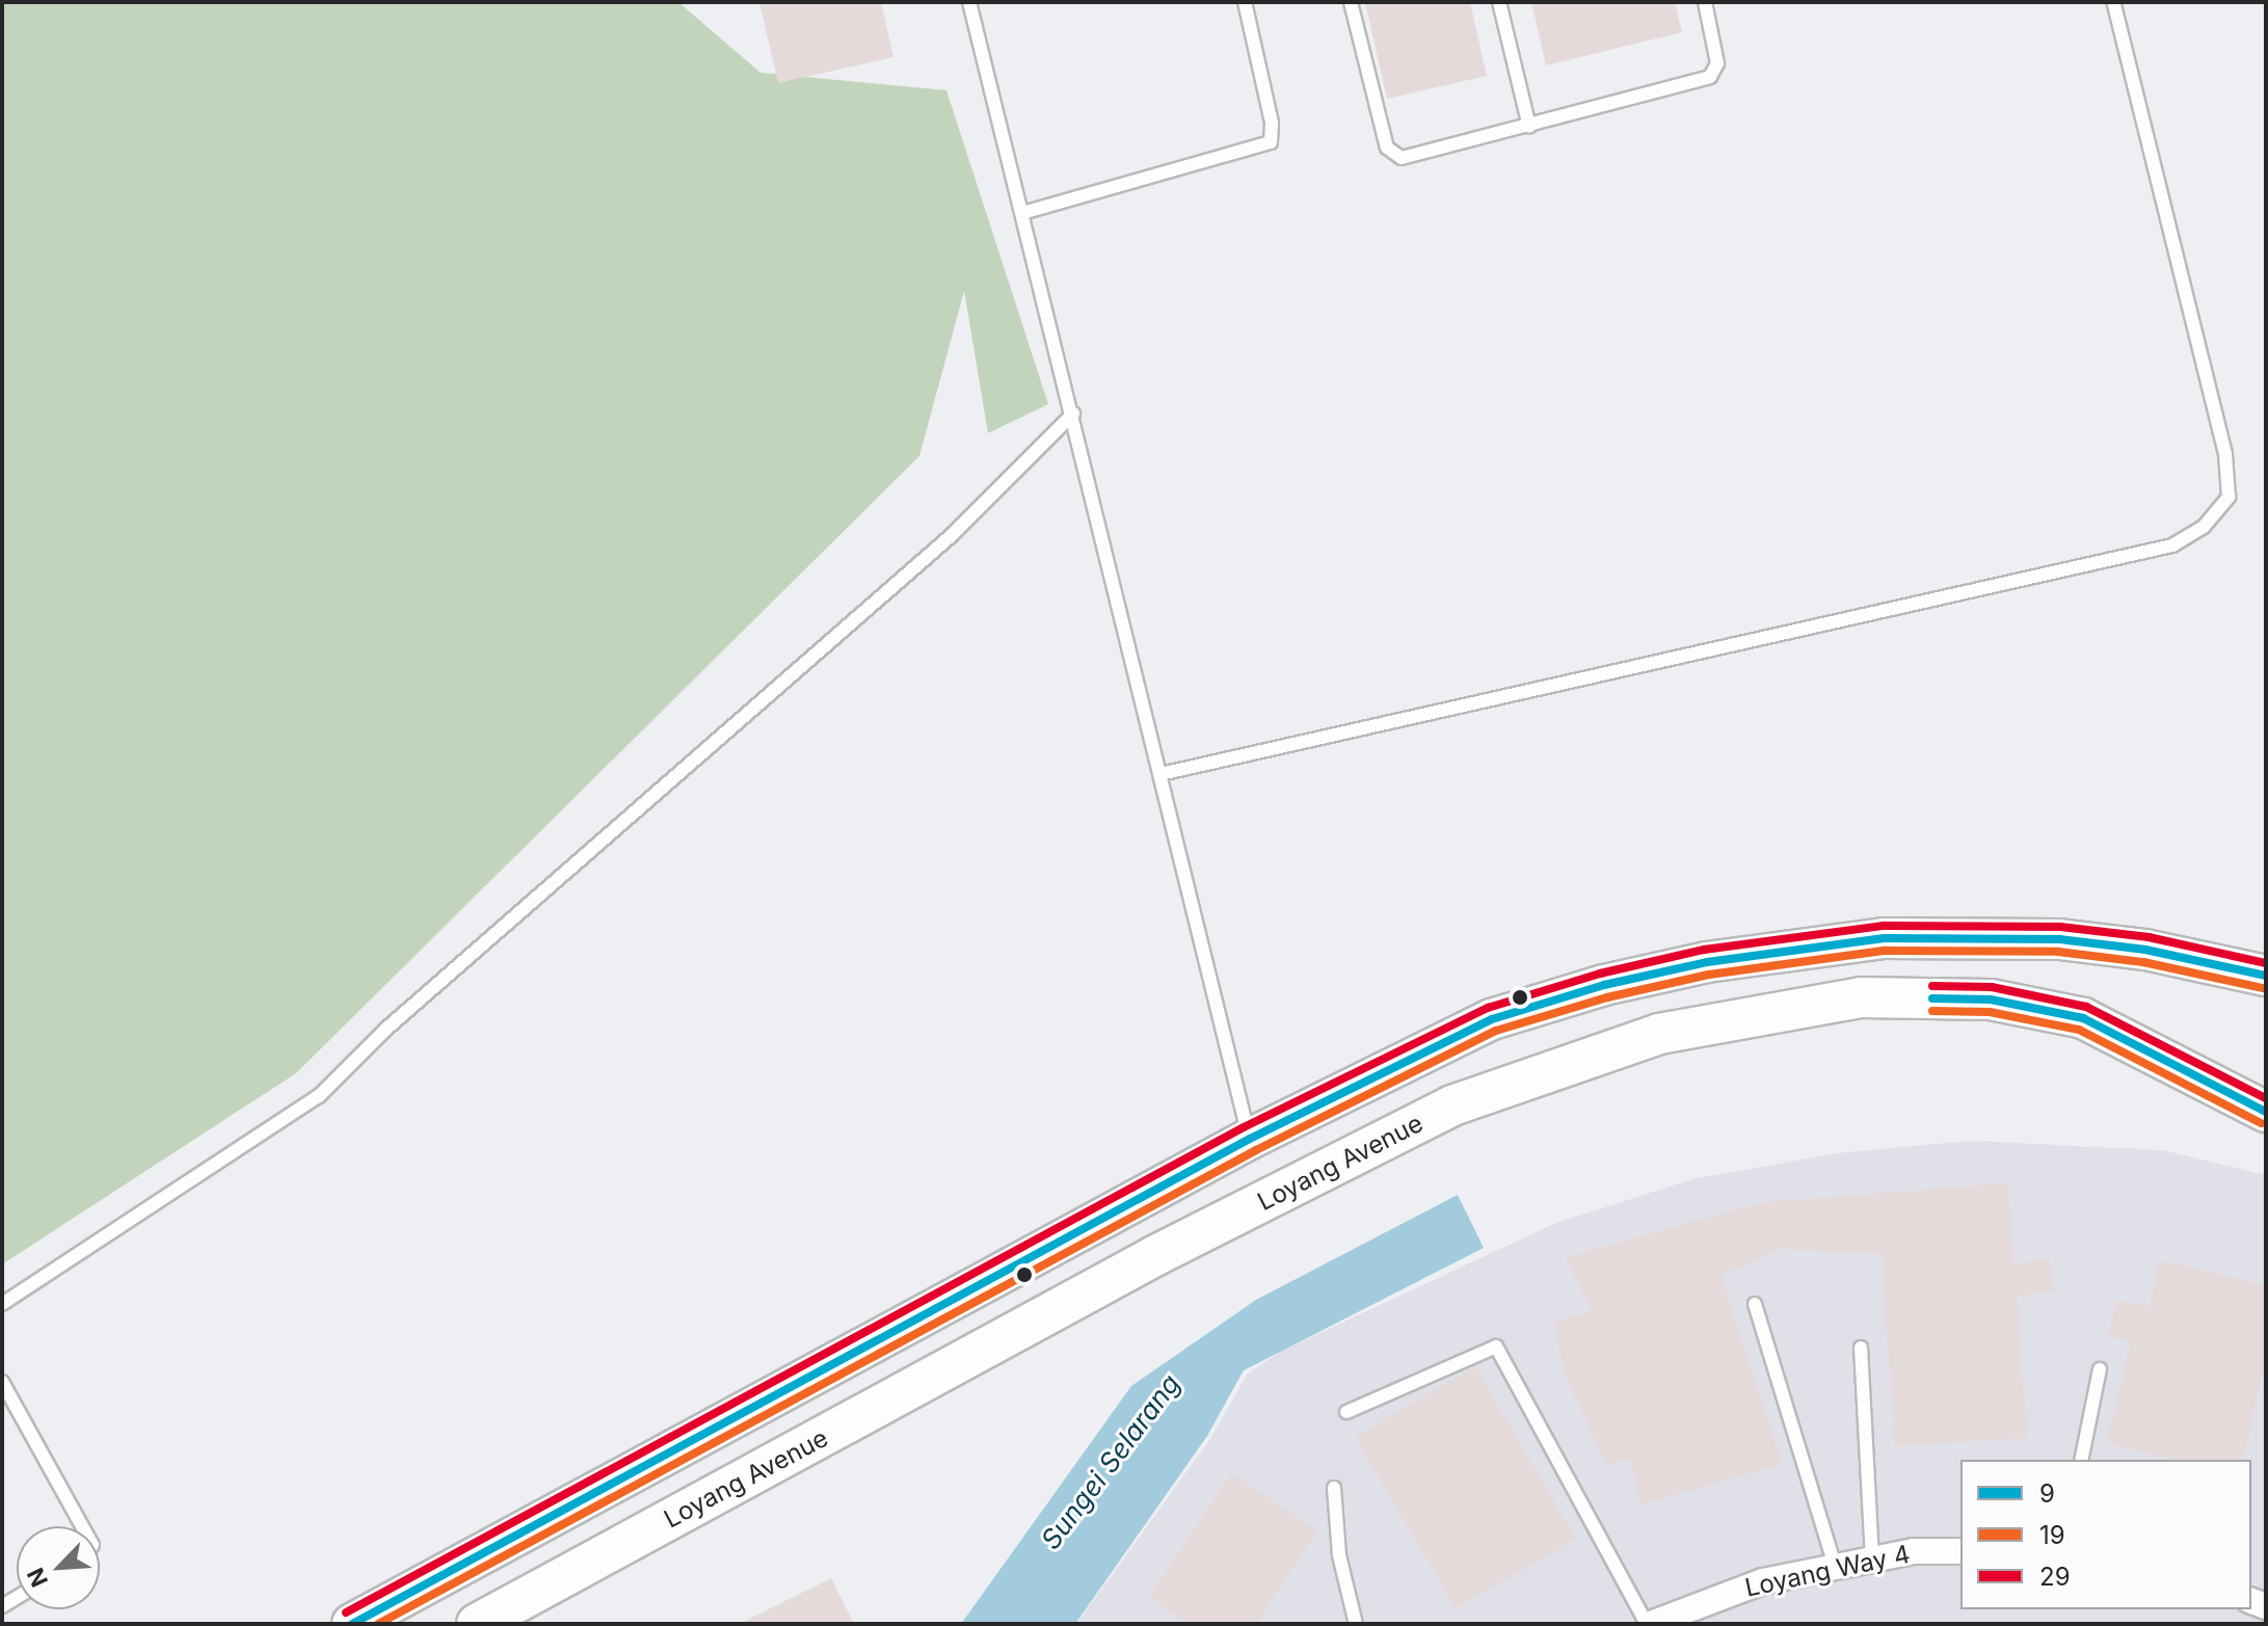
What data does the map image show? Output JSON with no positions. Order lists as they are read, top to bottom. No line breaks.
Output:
{"streets":{"main road":["Loyang Avenue"],"street":["Loyang Way 4"]},"water":["Sungei Selarang"],"lines":["transit line 29","transit line 9","transit line 19"],"legend":["9","19","29"],"north":"bottom left"}
